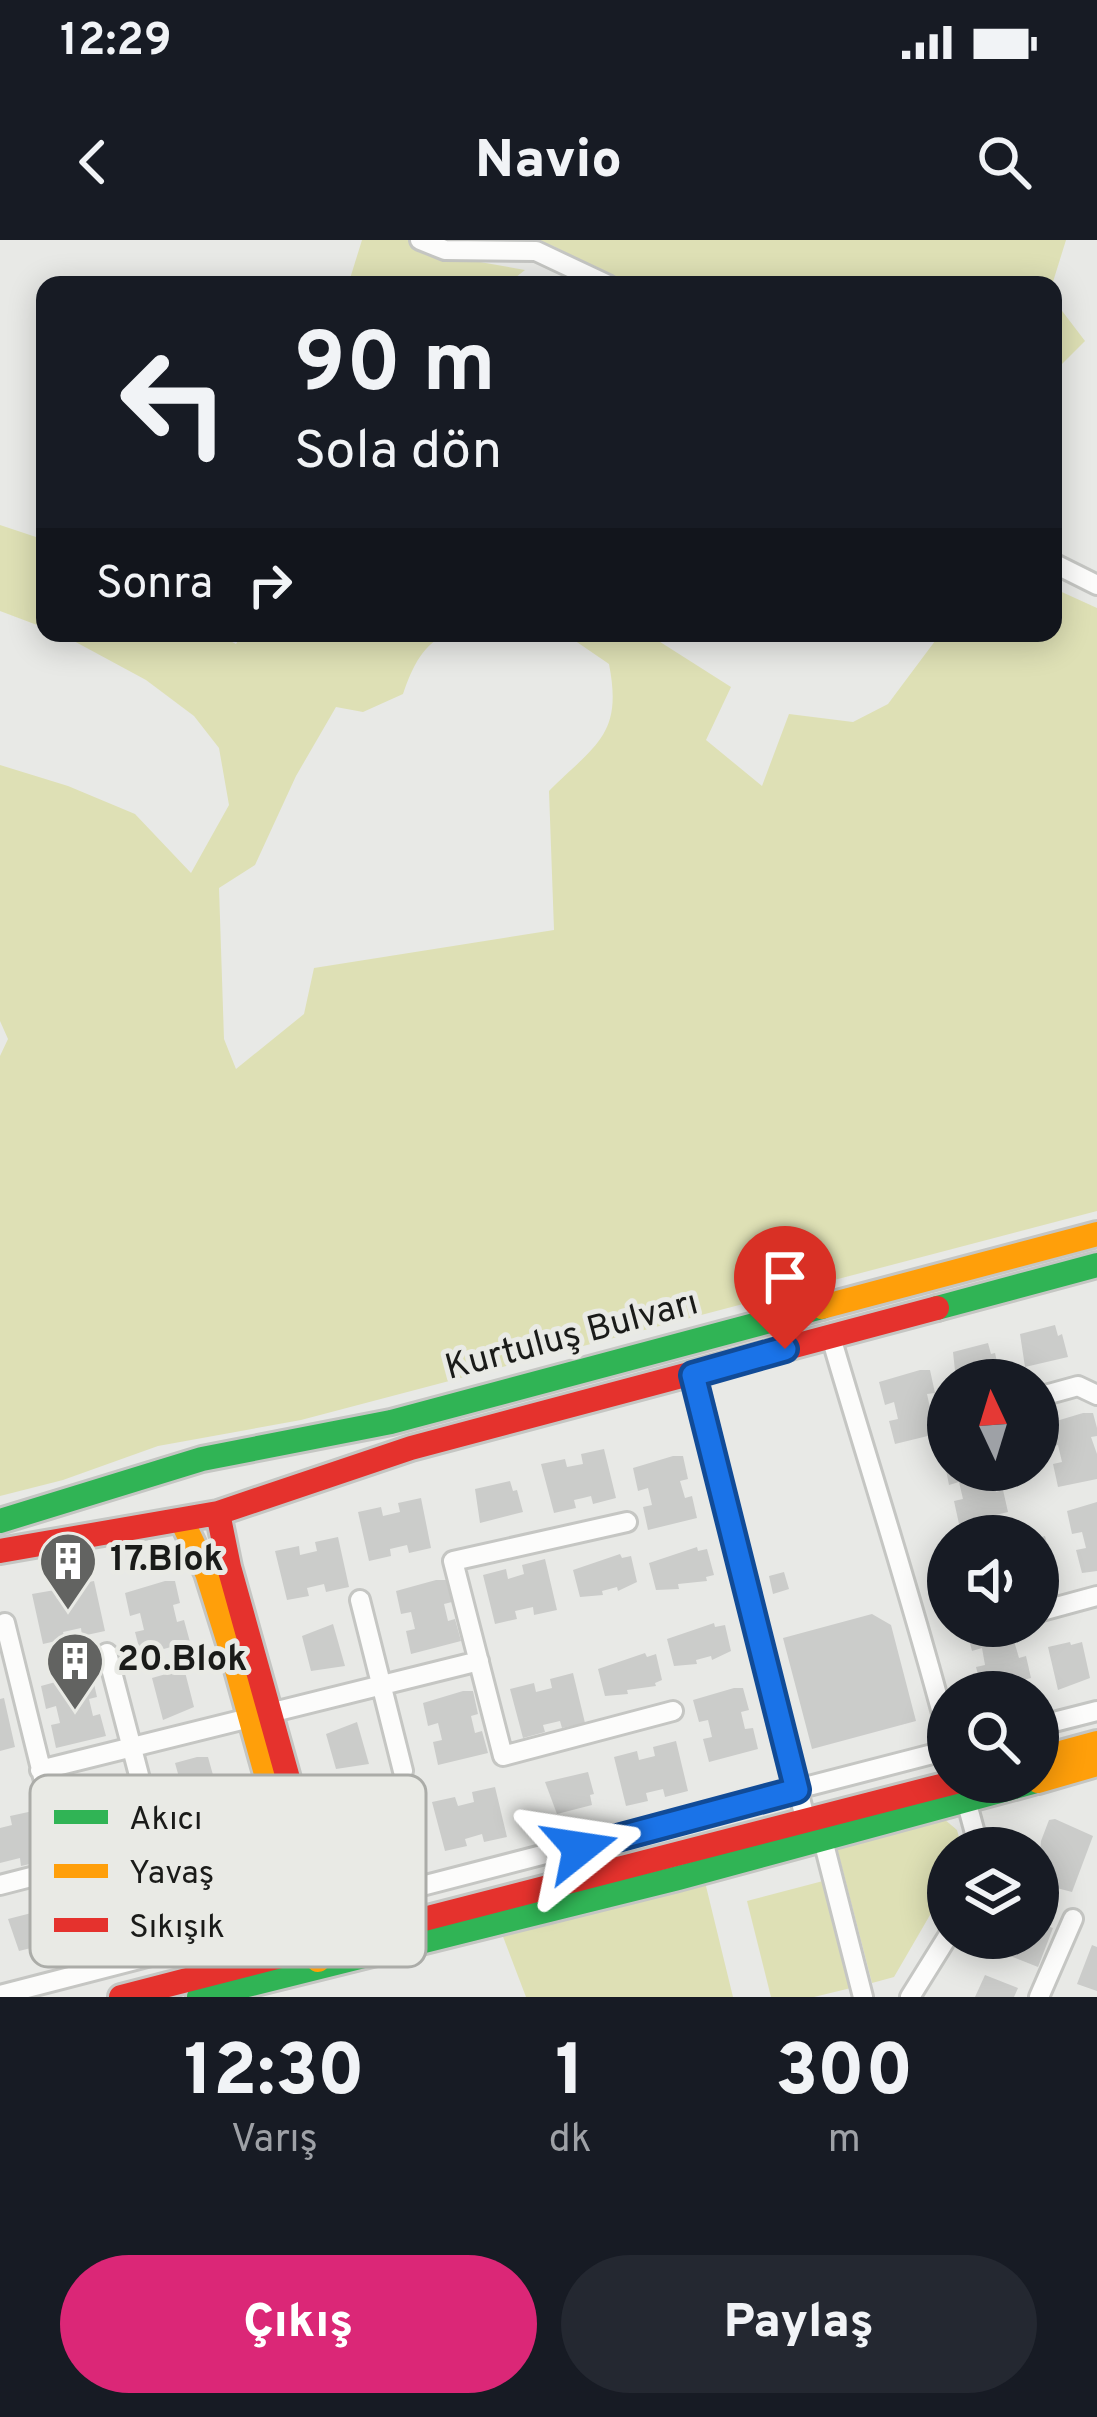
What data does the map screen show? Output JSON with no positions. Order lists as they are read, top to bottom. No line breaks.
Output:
{"streets":{"main road":["Kurtuluş Bulvarı"]},"places":{"building":["17.Blok","20.Blok"]},"legend":["Akıcı","Yavaş","Sıkışık"],"north":"top","page":{"status":"12:29","header":"Navio","turn":["90 m","Sola dön"],"then":"Sonra","eta":["12:30","Varış","1","dk","300","m"],"buttons":["Çıkış","Paylaş"]}}
